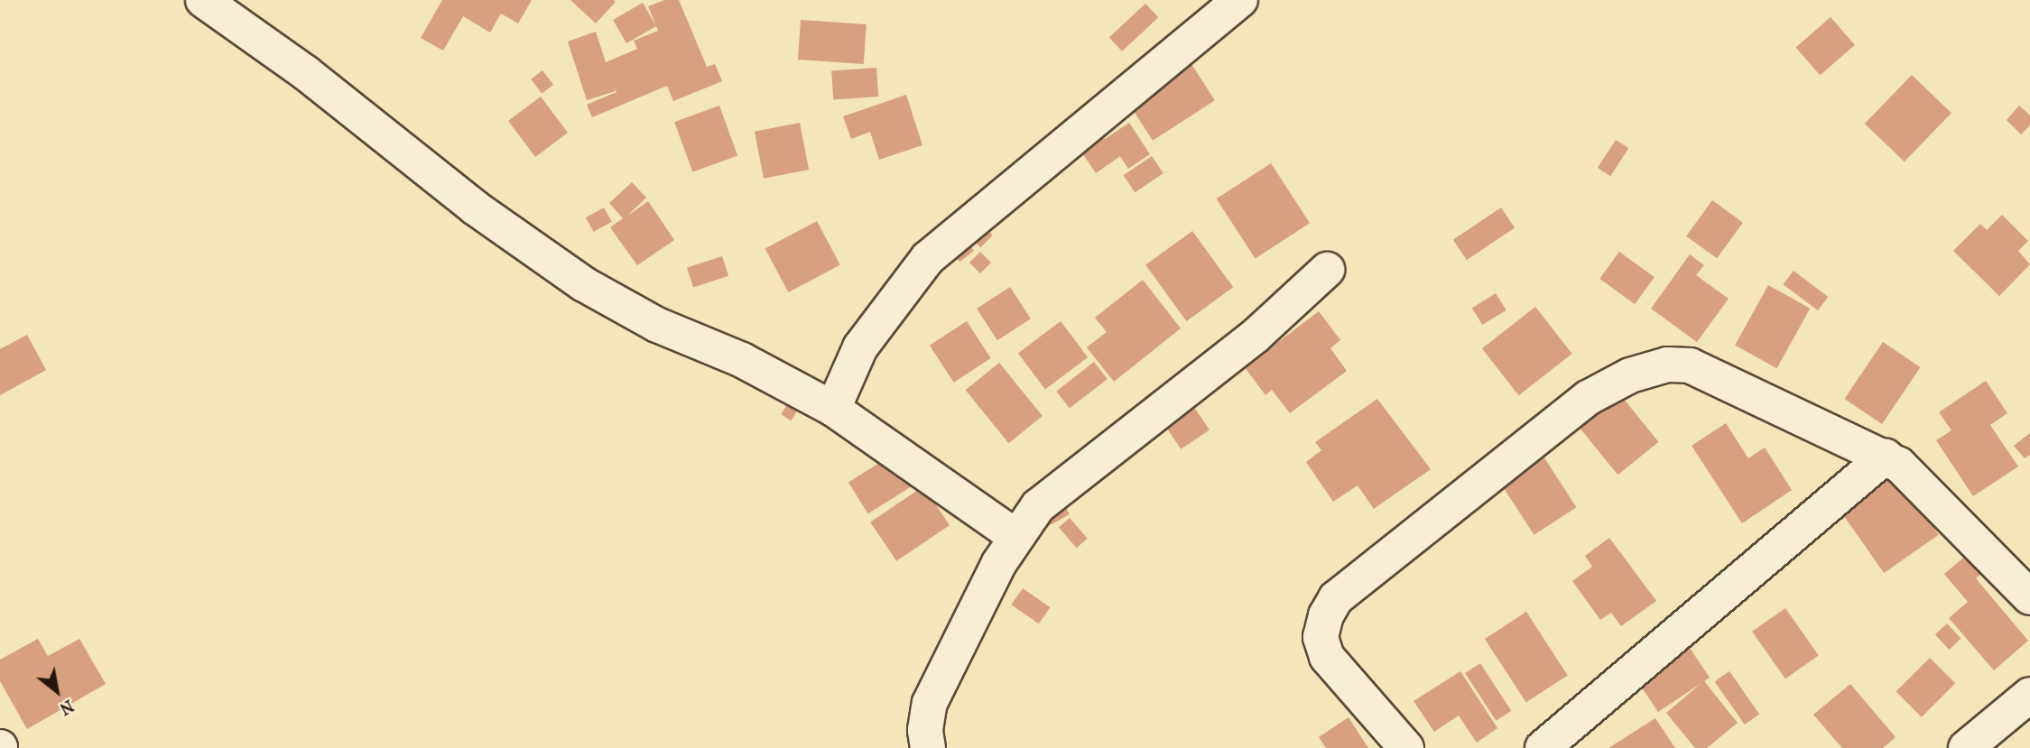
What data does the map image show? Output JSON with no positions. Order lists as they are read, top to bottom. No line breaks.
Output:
{"north":"bottom right"}
